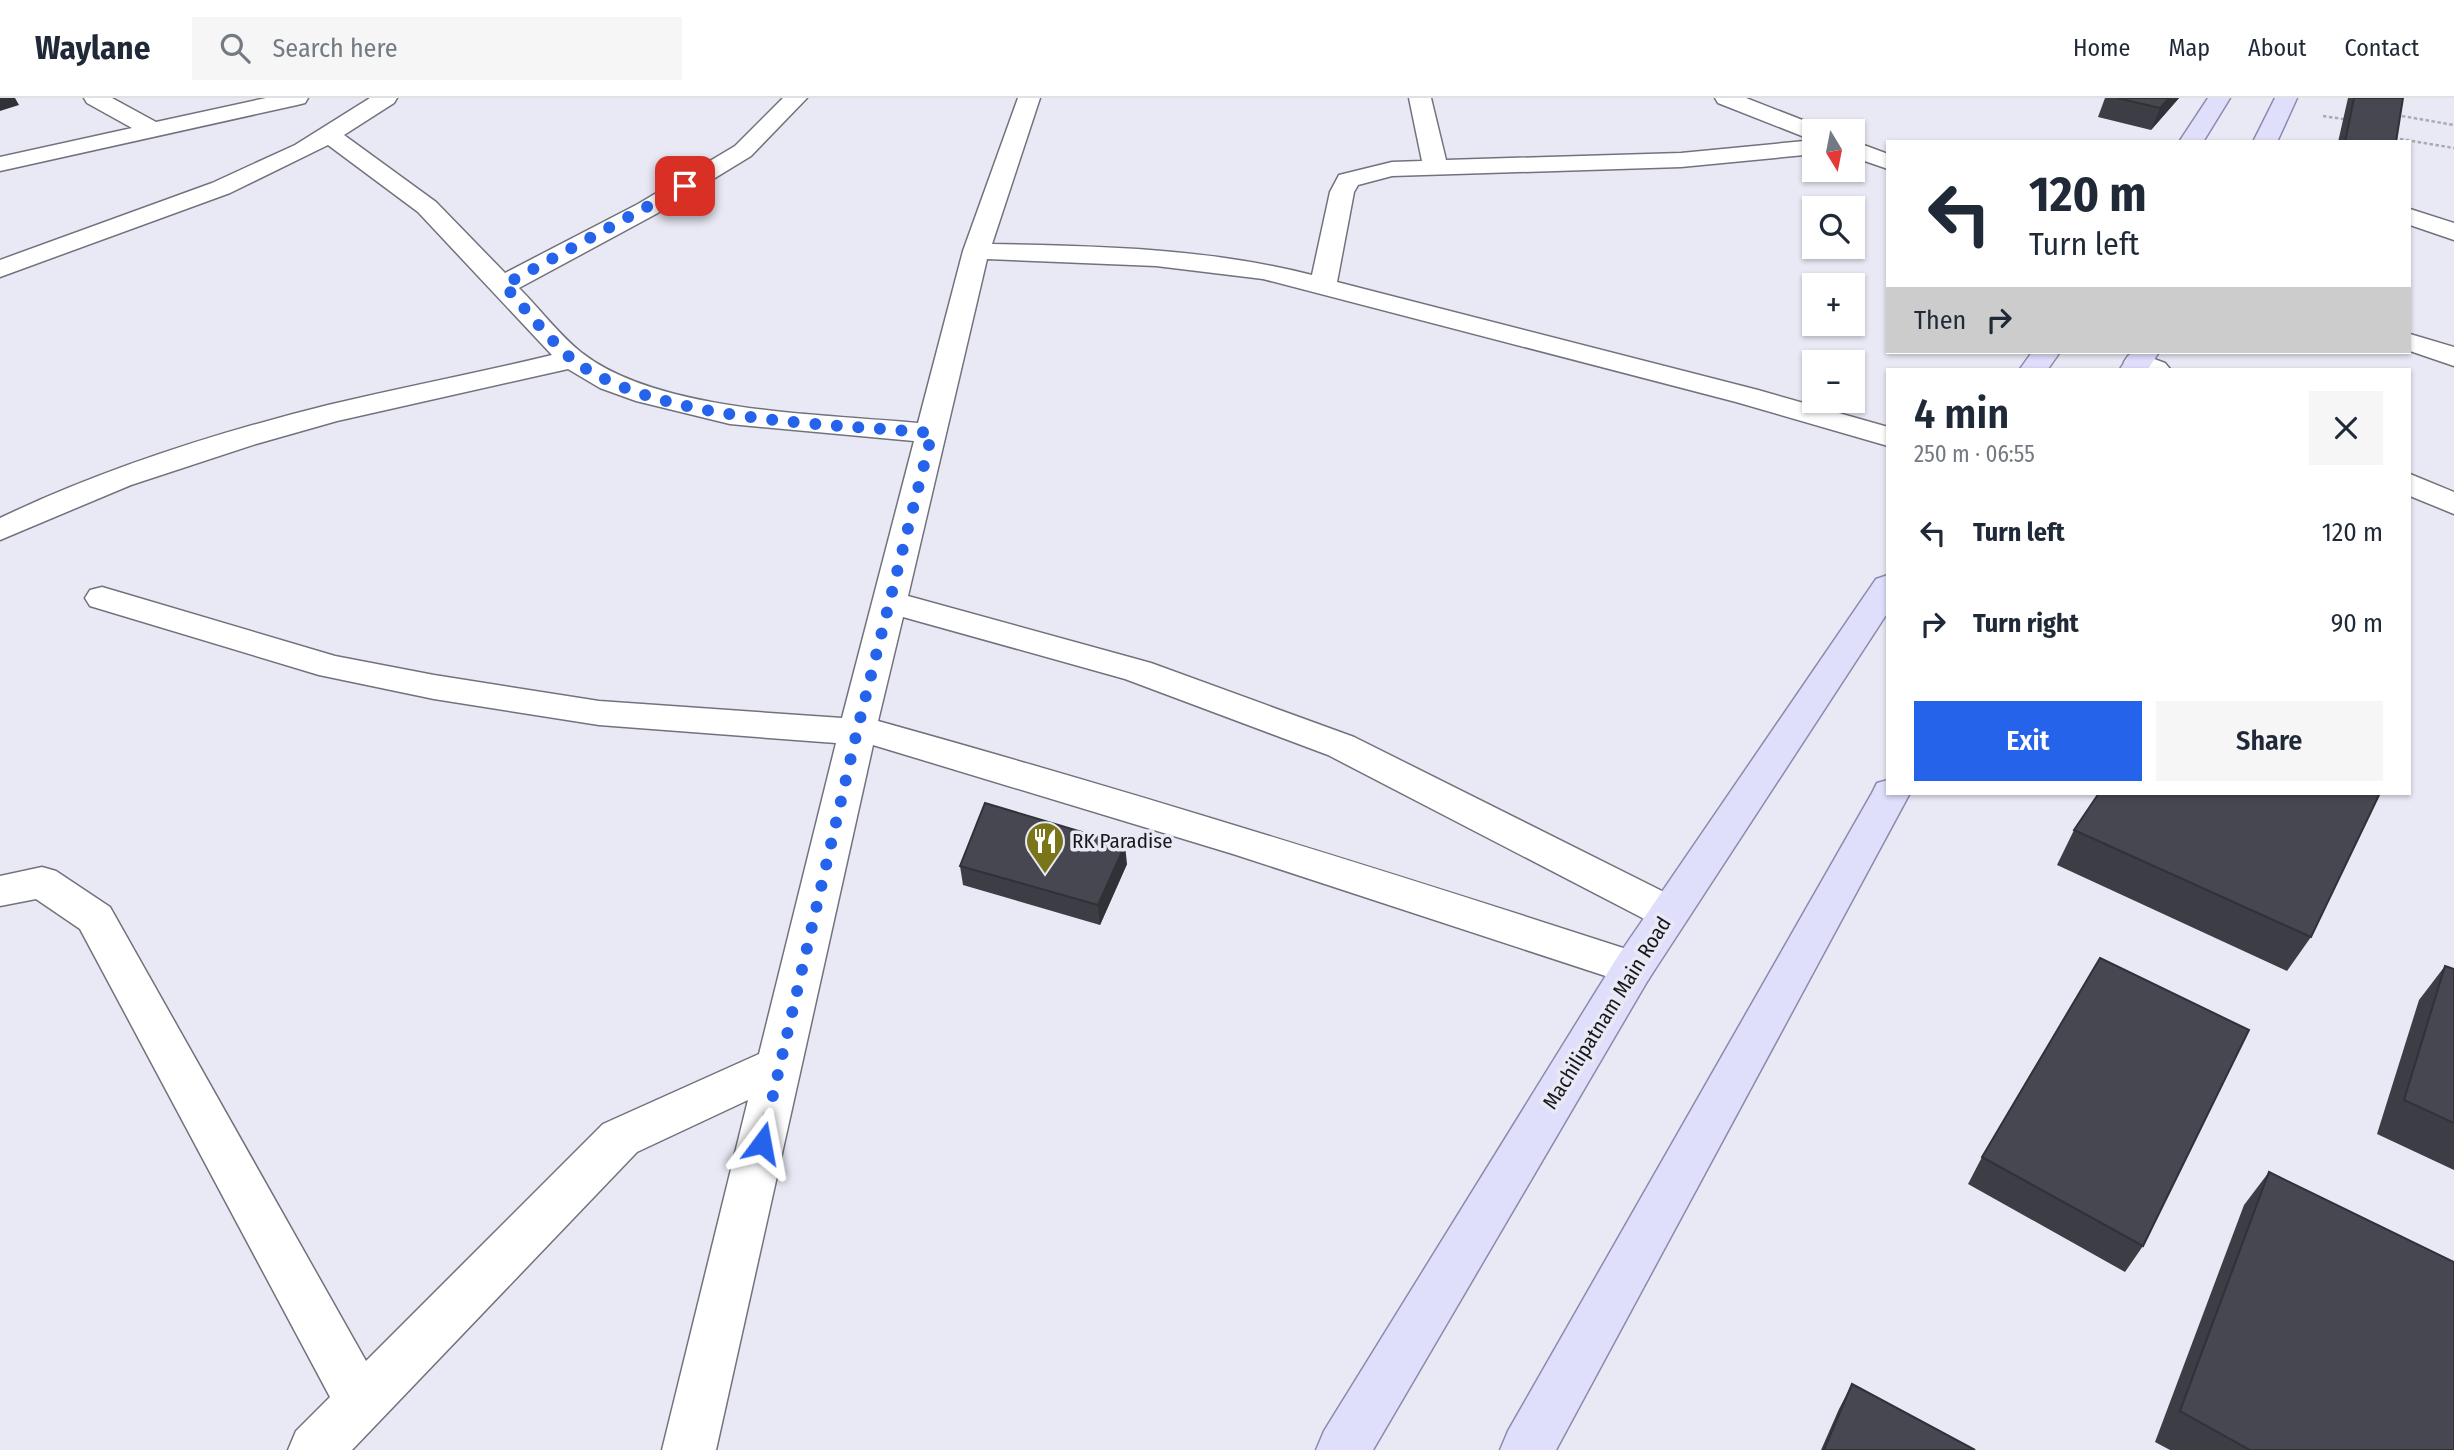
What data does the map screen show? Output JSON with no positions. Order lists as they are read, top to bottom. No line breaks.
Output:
{"streets":{"main road":["Machilipatnam Main Road"]},"places":{"restaurant":["RK Paradise"]},"north":"bottom","page":{"header":"Waylane","search":"Search here","nav":["Home","Map","About","Contact"],"map_buttons":["+","−"],"turn":["120 m","Turn left"],"then":"Then","heading":["4 min","250 m · 06:55"],"list":[{"name":"Turn left","value":"120 m"},{"name":"Turn right","value":"90 m"}],"buttons":["Exit","Share"]}}
